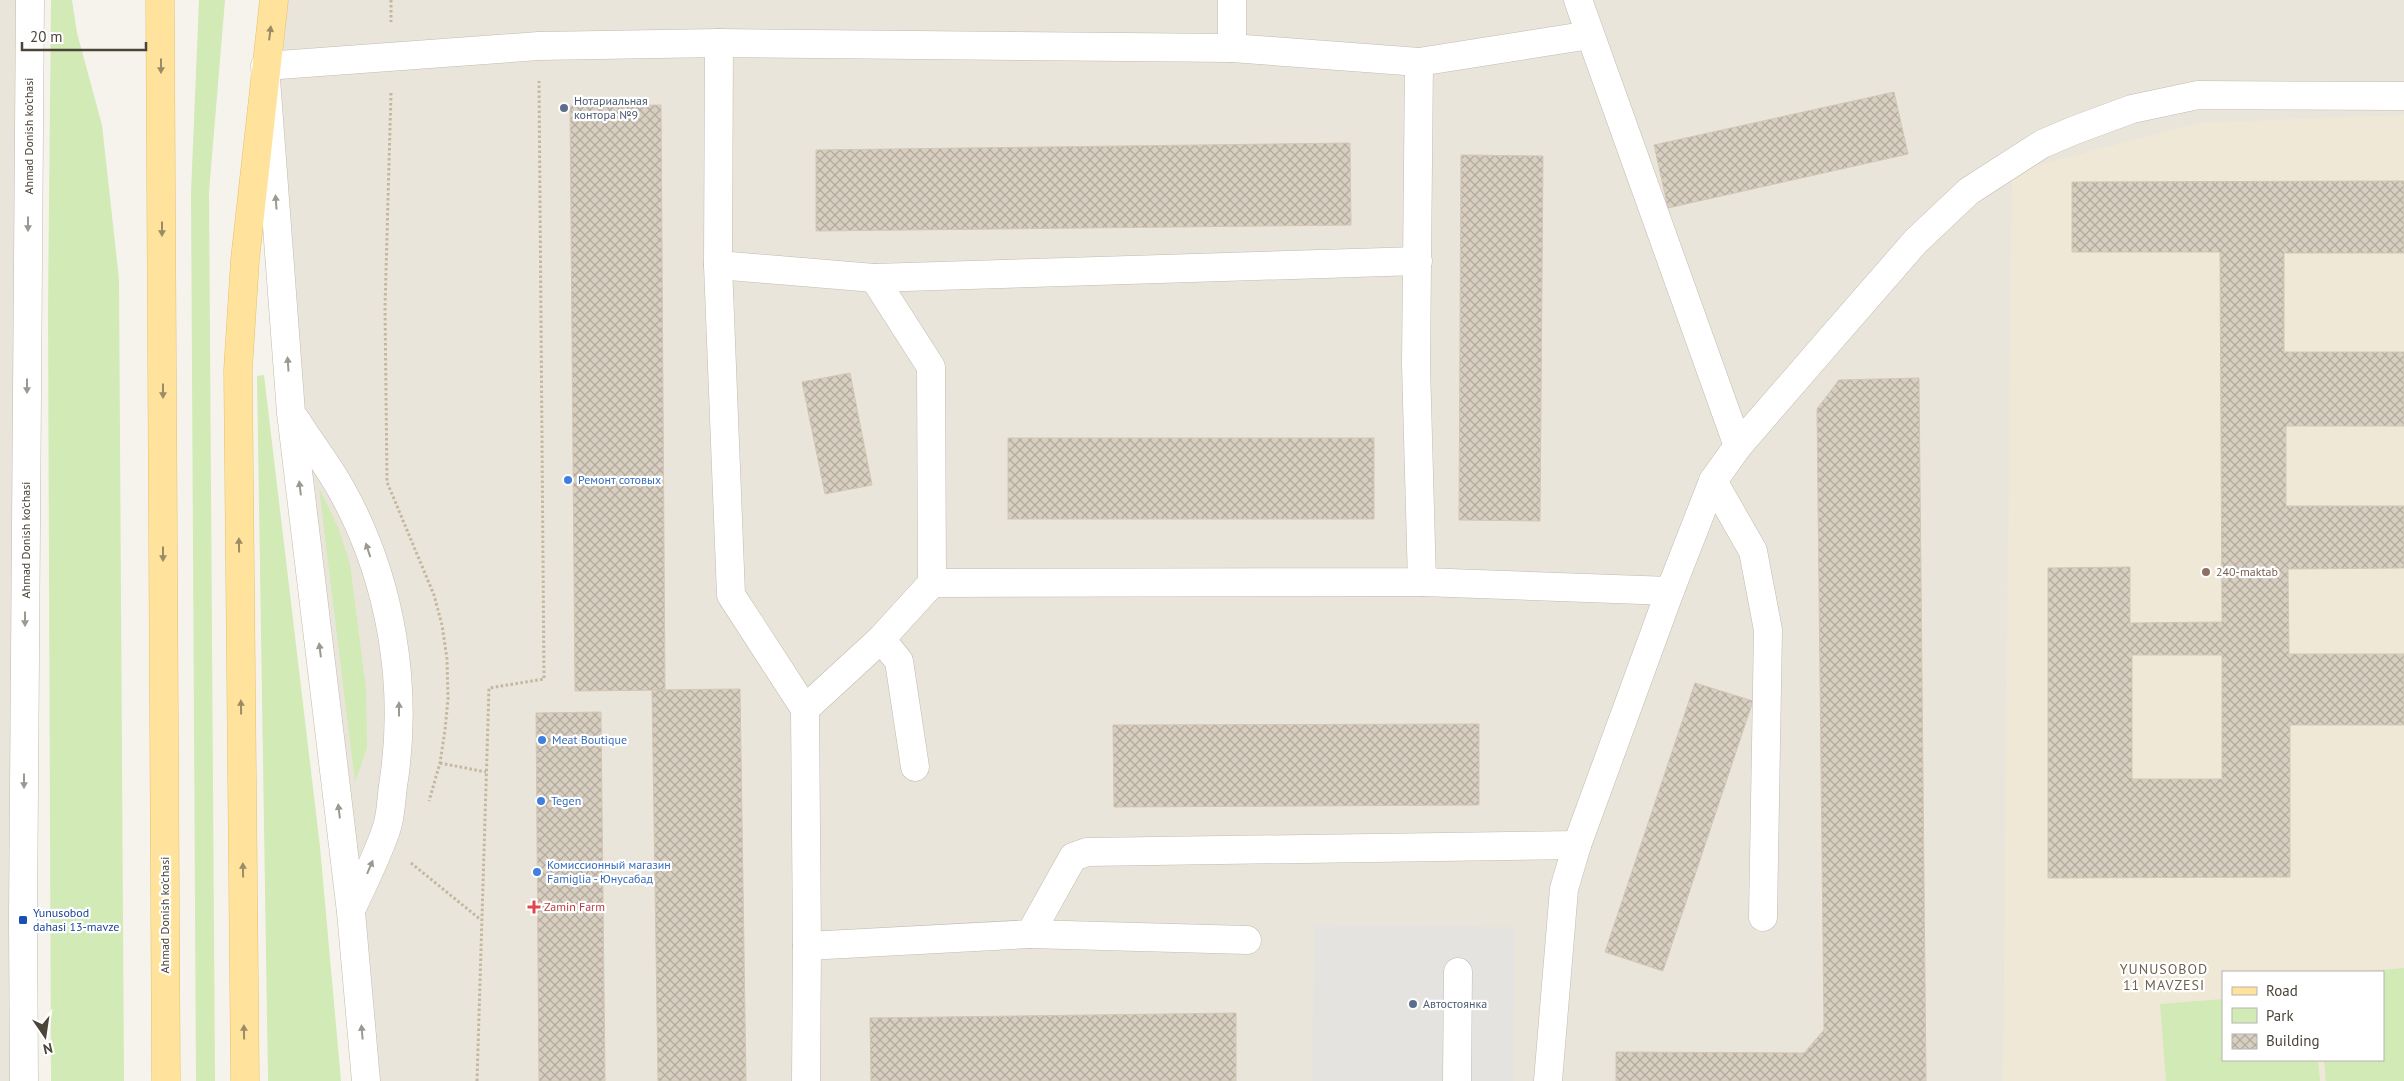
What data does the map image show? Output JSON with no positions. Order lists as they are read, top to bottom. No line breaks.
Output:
{"streets":{"main road":["Ahmad Donish ko'chasi"]},"districts":["YUNUSOBOD 11 MAVZESI"],"places":{"other":["Нотариальная контора №9","Ремонт сотовых","240-maktab","Meat Boutique","Tegen","Комиссионный магазин Famiglia - Юнусабад","Автостоянка"],"health":["Zamin Farm"],"transit":["Yunusobod dahasi 13-mavze"]},"legend":["Road","Park","Building"],"scale_bar":"20 m","north":"bottom"}
